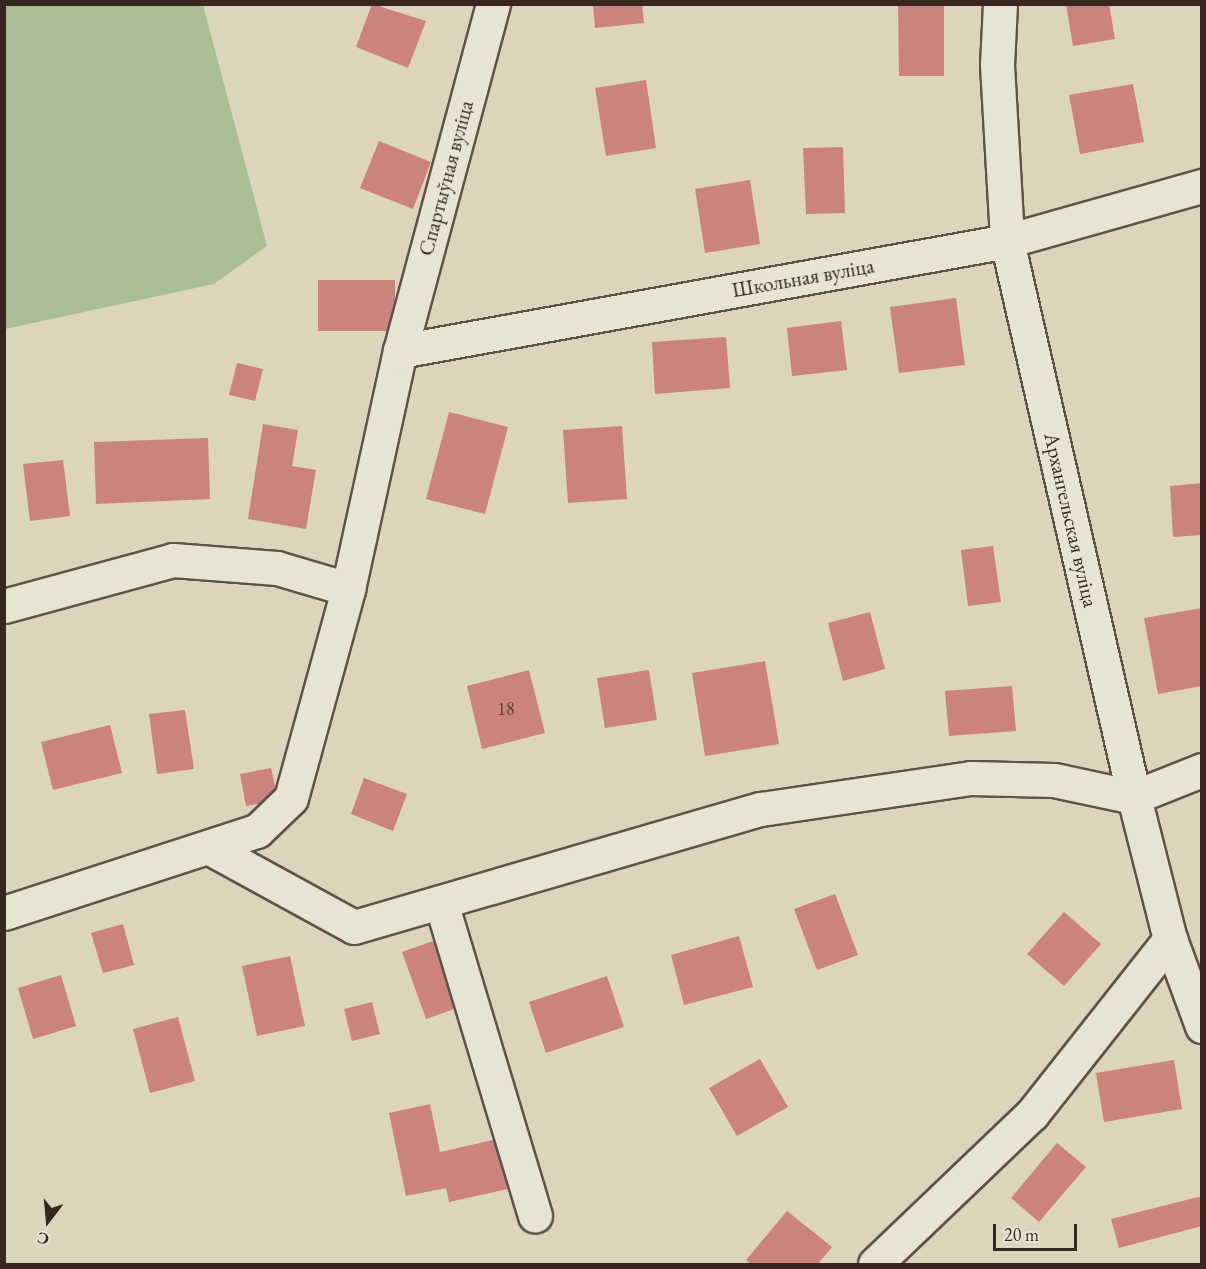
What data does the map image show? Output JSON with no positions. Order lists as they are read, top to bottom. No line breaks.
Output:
{"streets":{"street":["Спартыўная вуліца","Школьная вуліца","Архангельская вуліца"]},"crossings":[["Спартыўная вуліца","Школьная вуліца"],["Школьная вуліца","Архангельская вуліца"]],"house_numbers":["18"],"scale_bar":"20 m","north":"bottom"}
